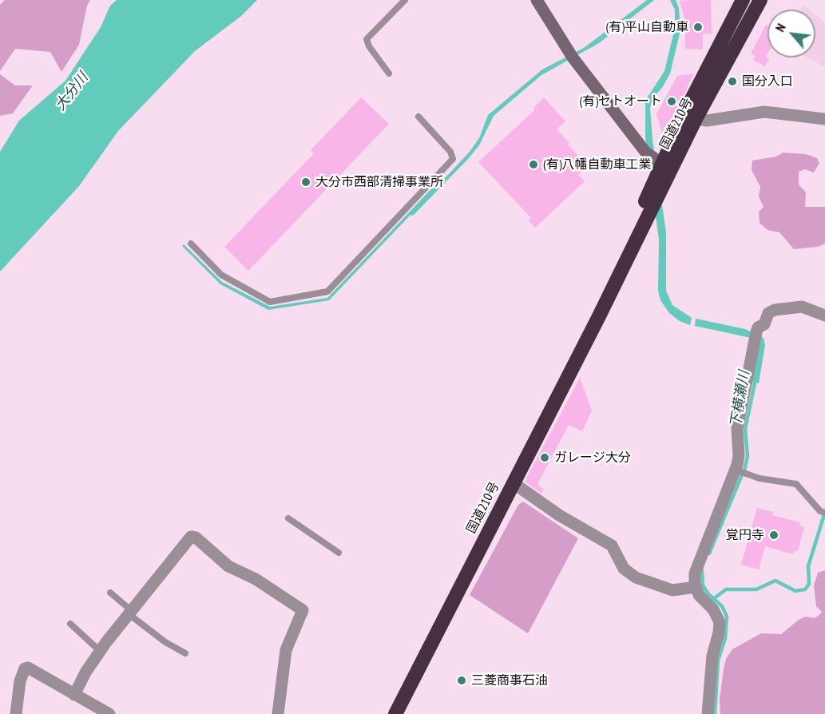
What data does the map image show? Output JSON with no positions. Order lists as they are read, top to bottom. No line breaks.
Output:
{"streets":{"highway":["国道210号"]},"water":["大分川","下横瀬川"],"places":["(有)平山自動車","国分入口","(有)セトオート","(有)八幡自動車工業","大分市西部清掃事業所","ガレージ大分","覚円寺","三菱商事石油"],"north":"top left"}
